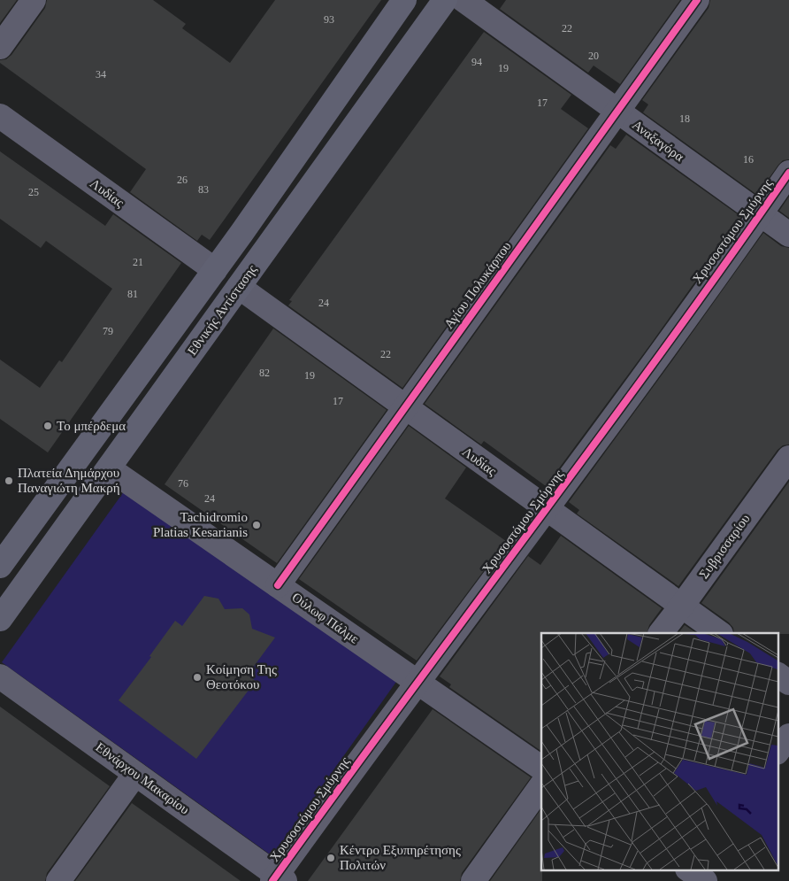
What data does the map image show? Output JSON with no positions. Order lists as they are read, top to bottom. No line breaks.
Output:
{"streets":{"main road":["Εθνικής Αντίστασης"],"street":["Αναξαγόρα","Λυδίας","Χρυσοστόμου Σμύρνης","Αγίου Πολυκάρπου","Συβρισσαρίου","Ούλωφ Πάλμε","Εθνάρχου Μακαρίου"]},"crossings":[["Αναξαγόρα","Χρυσοστόμου Σμύρνης"],["Αναξαγόρα","Αγίου Πολυκάρπου"],["Λυδίας","Χρυσοστόμου Σμύρνης"],["Λυδίας","Αγίου Πολυκάρπου"],["Λυδίας","Εθνικής Αντίστασης"],["Λυδίας","Συβρισσαρίου"],["Χρυσοστόμου Σμύρνης","Ούλωφ Πάλμε"],["Χρυσοστόμου Σμύρνης","Εθνάρχου Μακαρίου"],["Αγίου Πολυκάρπου","Ούλωφ Πάλμε"],["Εθνικής Αντίστασης","Ούλωφ Πάλμε"]],"places":["Το μπέρδεμα","Πλατεία Δημάρχου Παναγιώτη Μακρή","Tachidromio Platias Kesarianis","Κοίμηση Της Θεοτόκου","Κέντρο Εξυπηρέτησης Πολιτών"],"house_numbers":["93","22","20","94","19","34","17","18","16","26","83","25","21","81","24","79","22","82","19","17","76","24"]}
